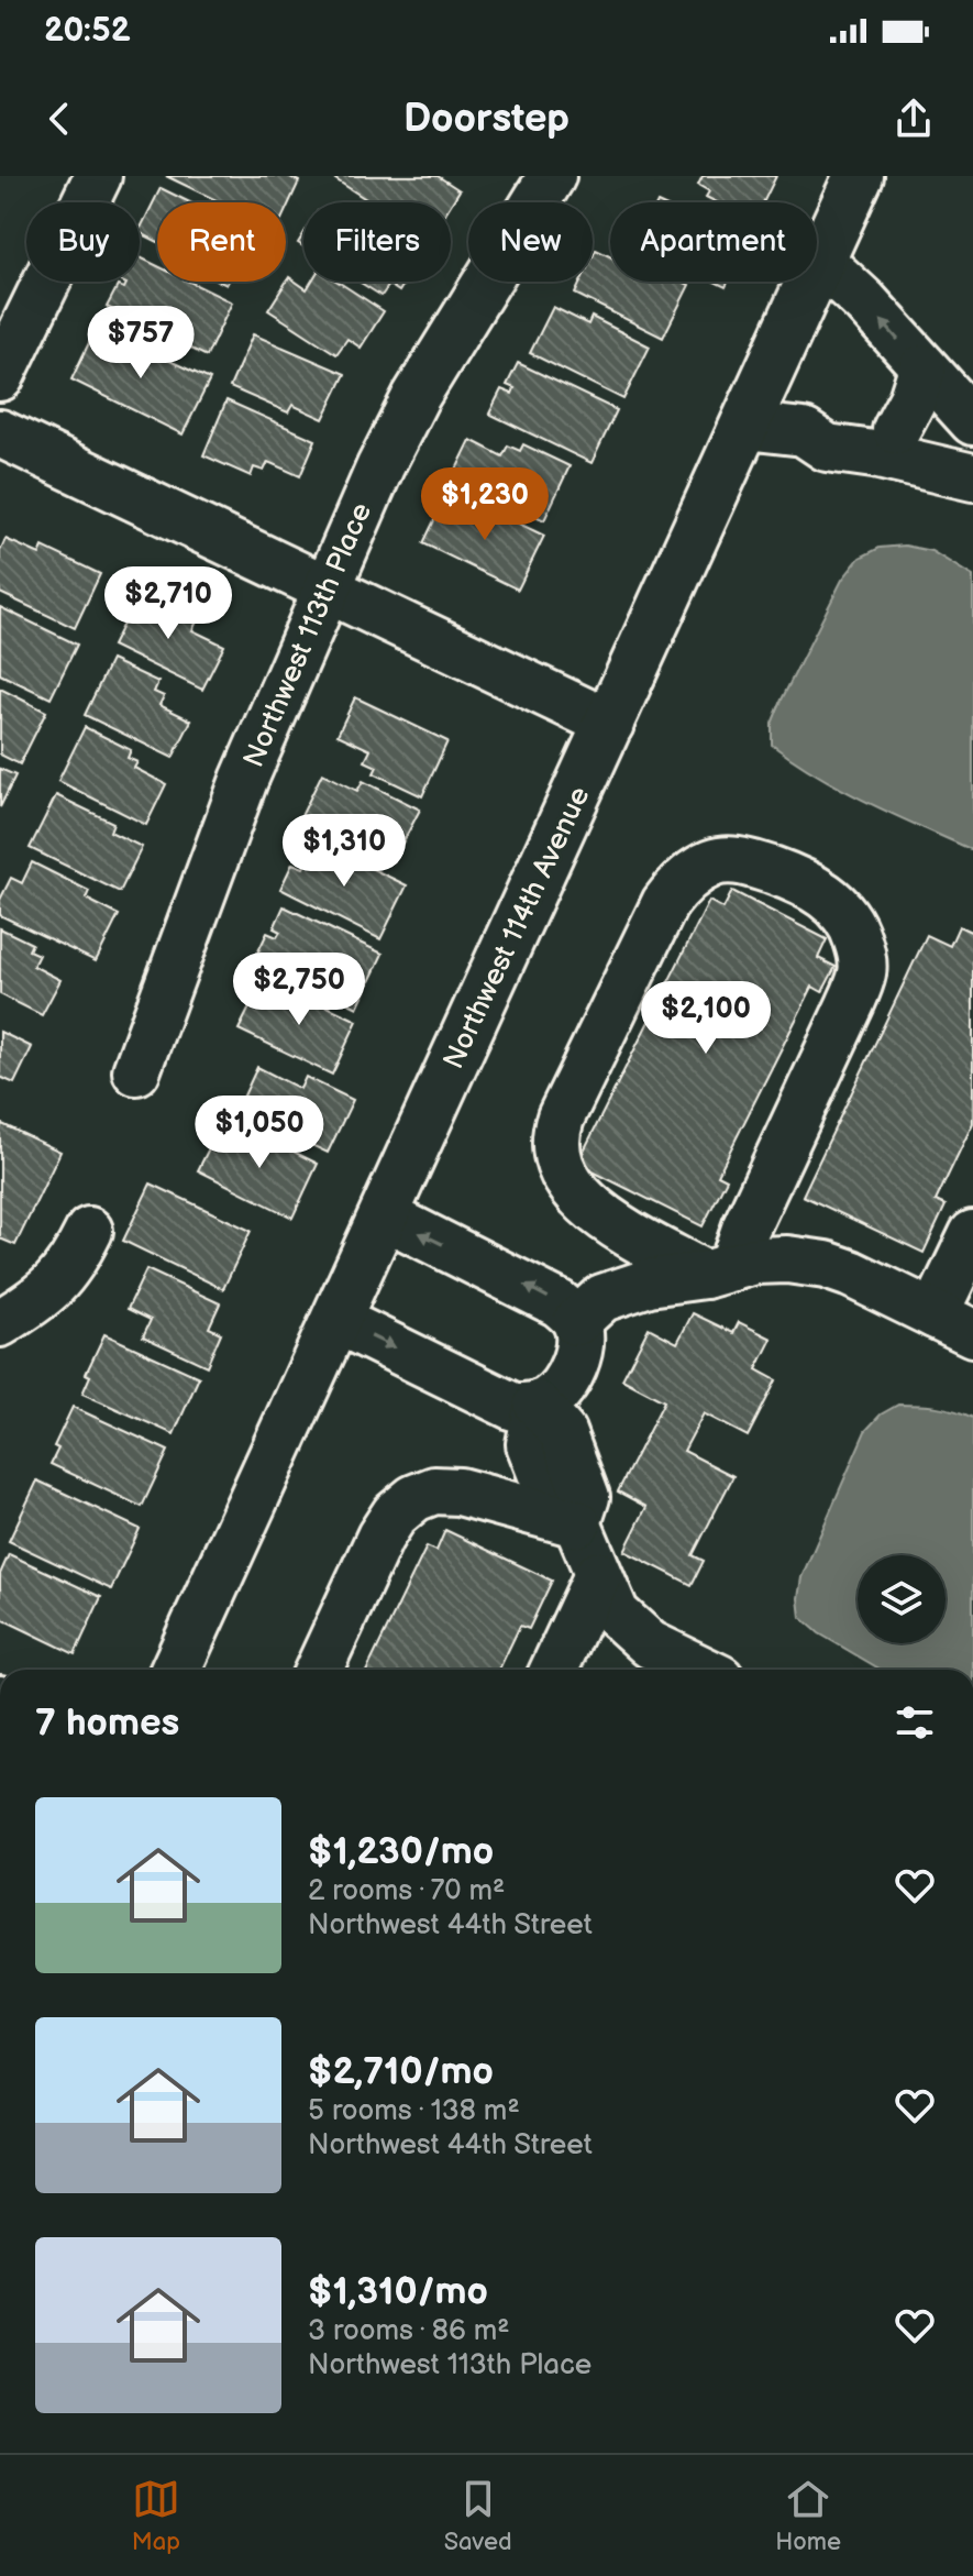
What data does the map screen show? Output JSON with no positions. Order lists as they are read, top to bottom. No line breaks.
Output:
{"streets":{"street":["Northwest 113th Place","Northwest 114th Avenue"]},"page":{"status":"20:52","header":"Doorstep","chip":["Buy","Rent","Filters","New","Apartment"],"price":["$757","$1,230","$2,710","$1,310","$2,750","$2,100","$1,050"],"heading":"7 homes","list":[{"name":"$1,230/mo","note":"2 rooms · 70 m² · Northwest 44th Street"},{"name":"$2,710/mo","note":"5 rooms · 138 m² · Northwest 44th Street"},{"name":"$1,310/mo","note":"3 rooms · 86 m² · Northwest 113th Place"}],"tabs":["Map","Saved","Home"]}}
